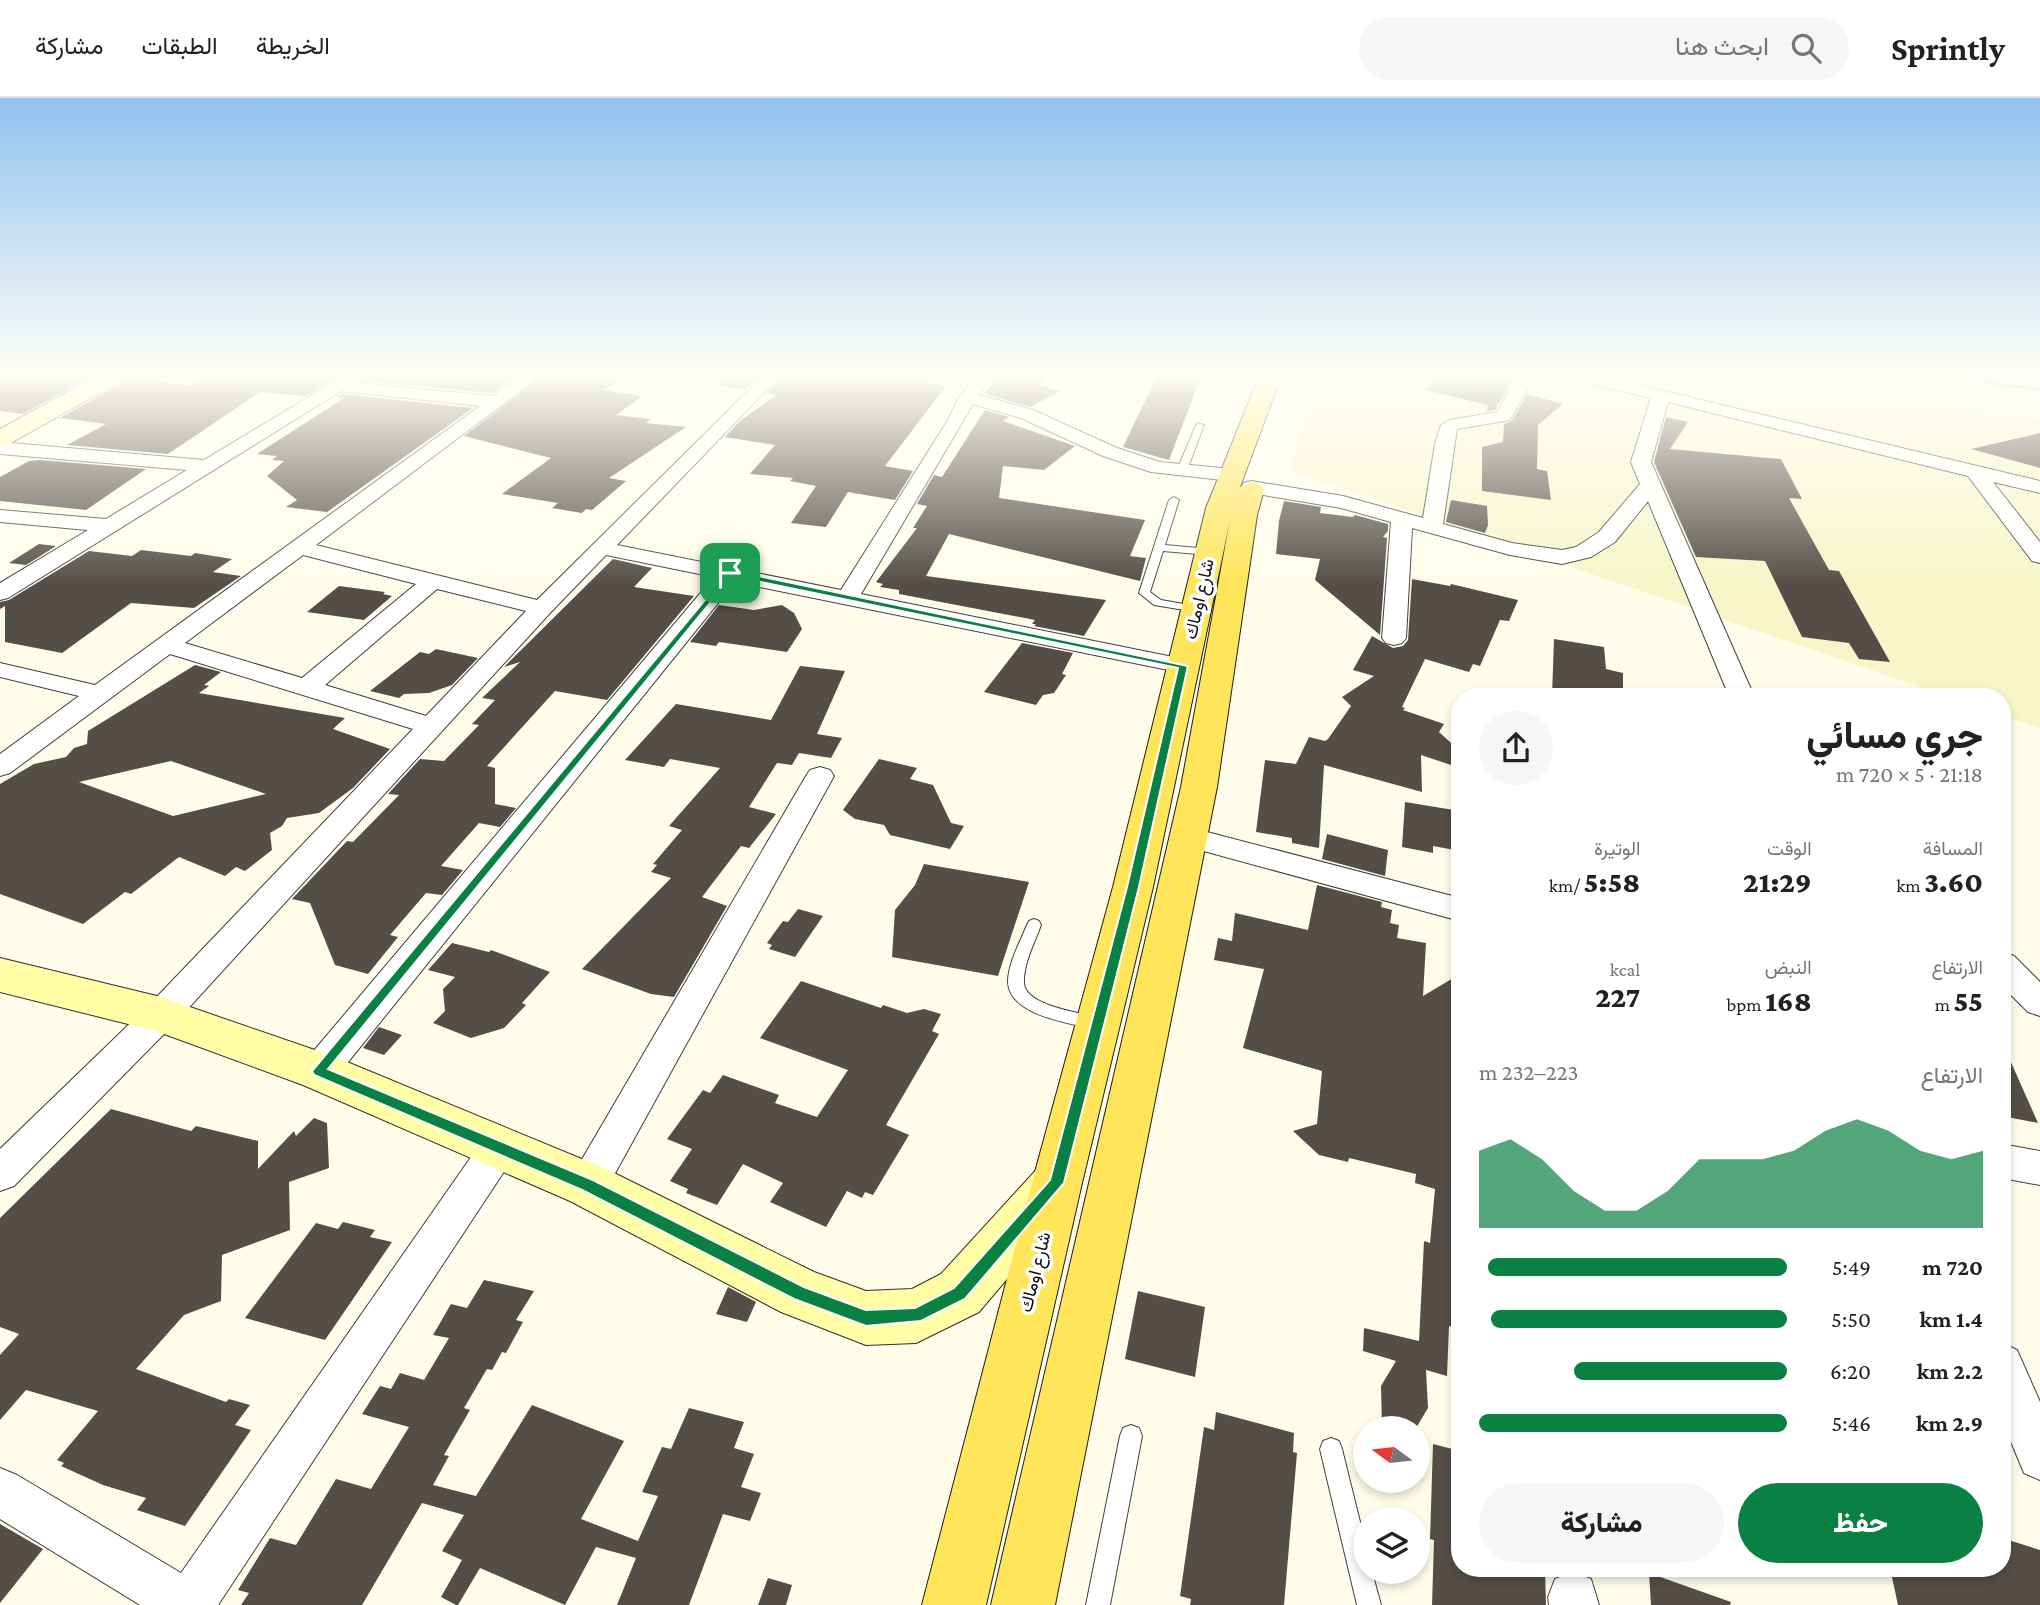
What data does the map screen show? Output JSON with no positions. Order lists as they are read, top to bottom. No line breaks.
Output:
{"streets":{"main road":["شارع اوماك"]},"north":"left","page":{"header":"Sprintly","search":"ابحث هنا","nav":["الخريطة","الطبقات","مشاركة"],"heading":["جري مسائي","21:18 · 5 × 720 m"],"stats":[["المسافة","3.60 km"],["الوقت","21:29"],["الوتيرة","5:58 /km"],["الارتفاع","55 m"],["النبض","168 bpm"],["kcal","227"]],"chart":["الارتفاع","223–232 m"],"list":[{"name":"720 m","note":"5:49"},{"name":"1.4 km","note":"5:50"},{"name":"2.2 km","note":"6:20"},{"name":"2.9 km","note":"5:46"}],"buttons":["حفظ","مشاركة"]}}
